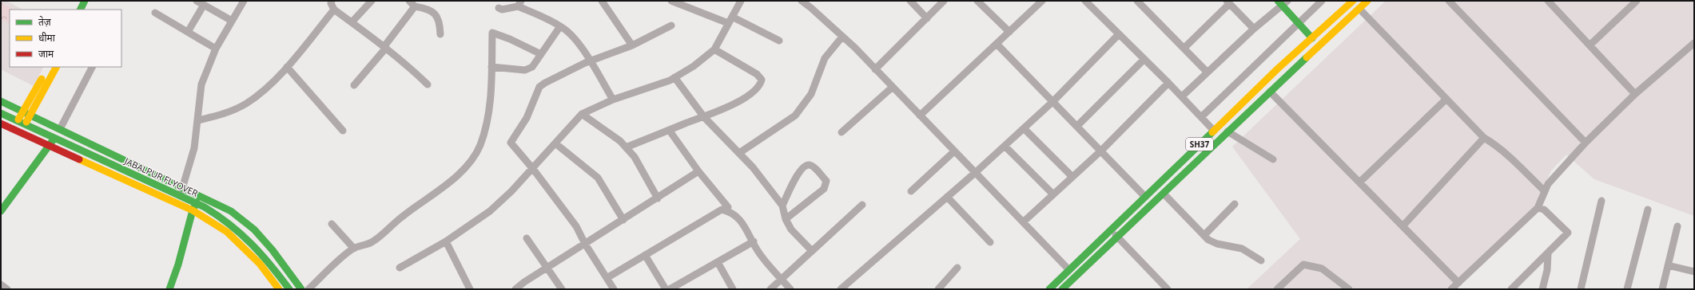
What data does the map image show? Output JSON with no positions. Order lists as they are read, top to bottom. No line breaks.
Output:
{"streets":{"main road":["SH37","JABALPUR FLYOVER"]},"legend":["तेज़","धीमा","जाम"]}
